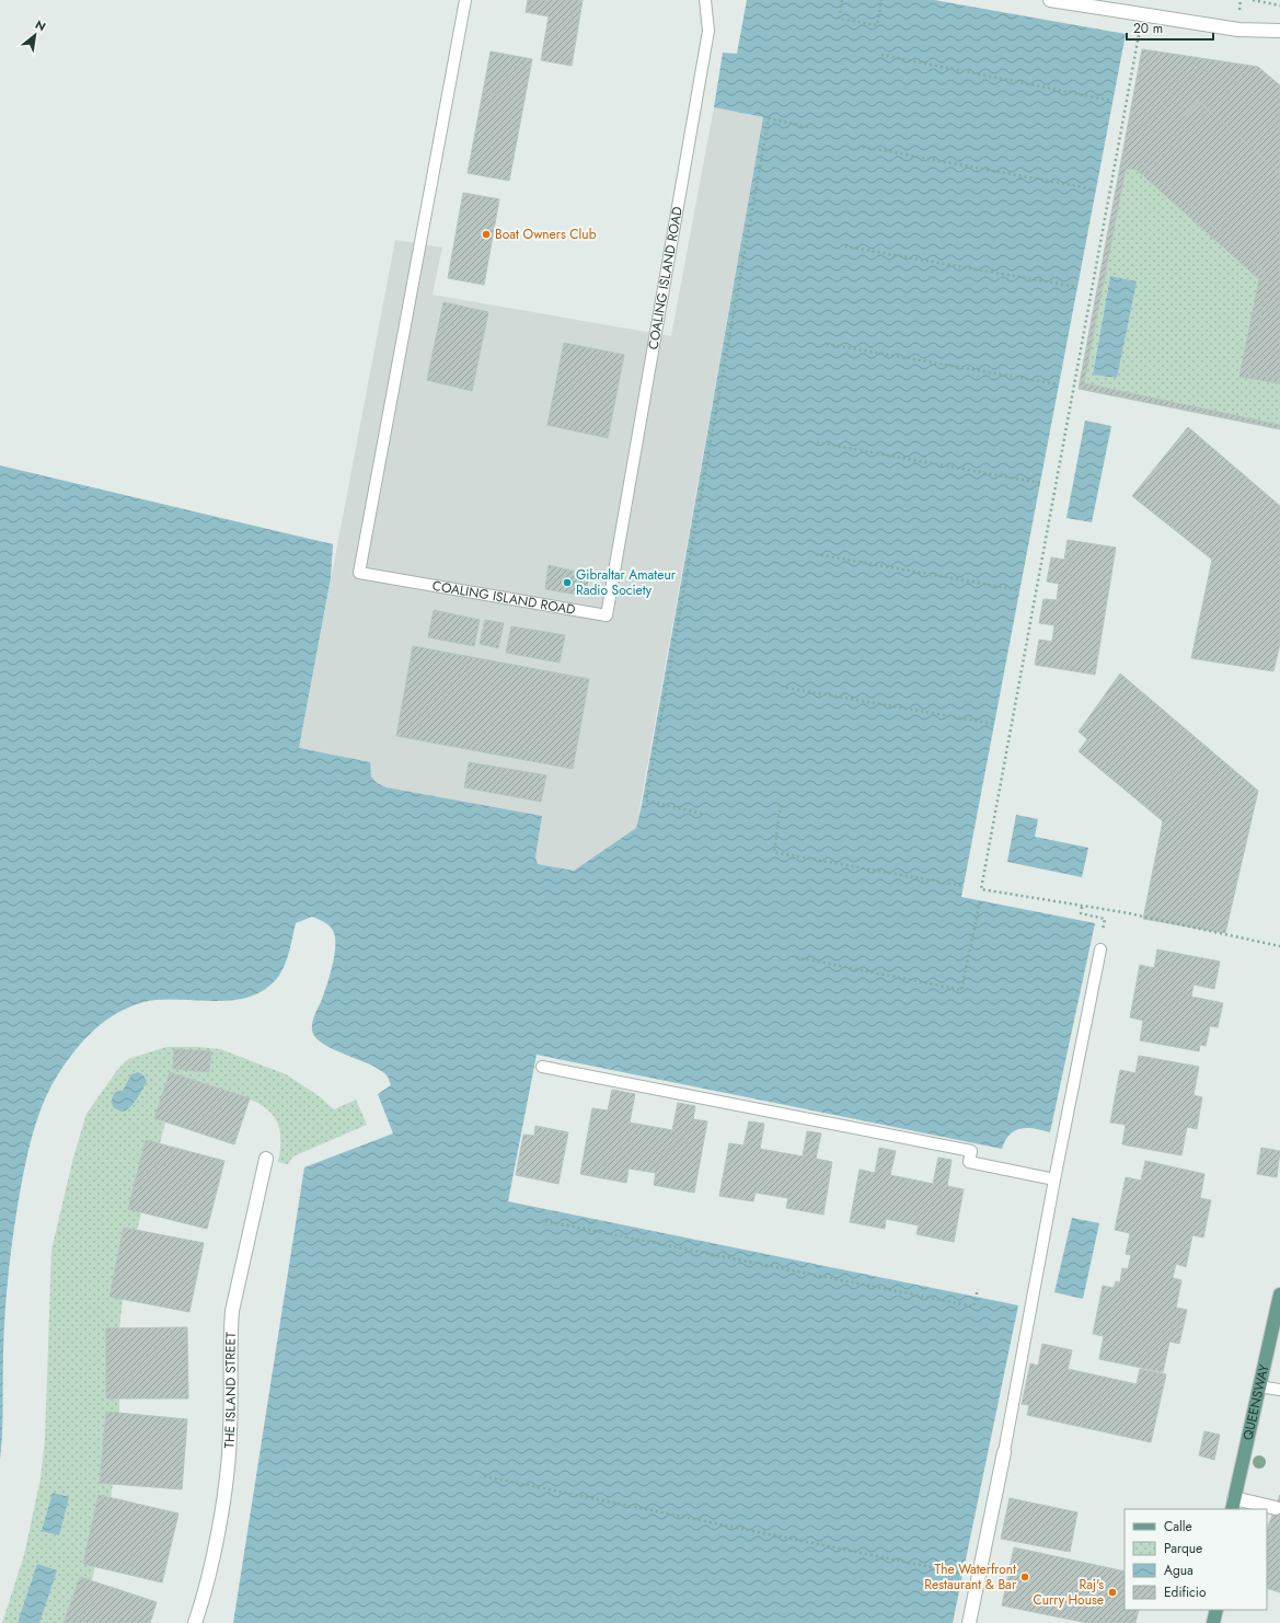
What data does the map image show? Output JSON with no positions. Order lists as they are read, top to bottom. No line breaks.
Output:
{"streets":{"main road":["QUEENSWAY"],"street":["THE ISLAND STREET"],"lane":["COALING ISLAND ROAD"]},"places":["Boat Owners Club","Gibraltar Amateur Radio Society","The Waterfront Restaurant & Bar","Raj's Curry House"],"legend":["Calle","Parque","Agua","Edificio"],"scale_bar":"20 m","north":"top right"}
